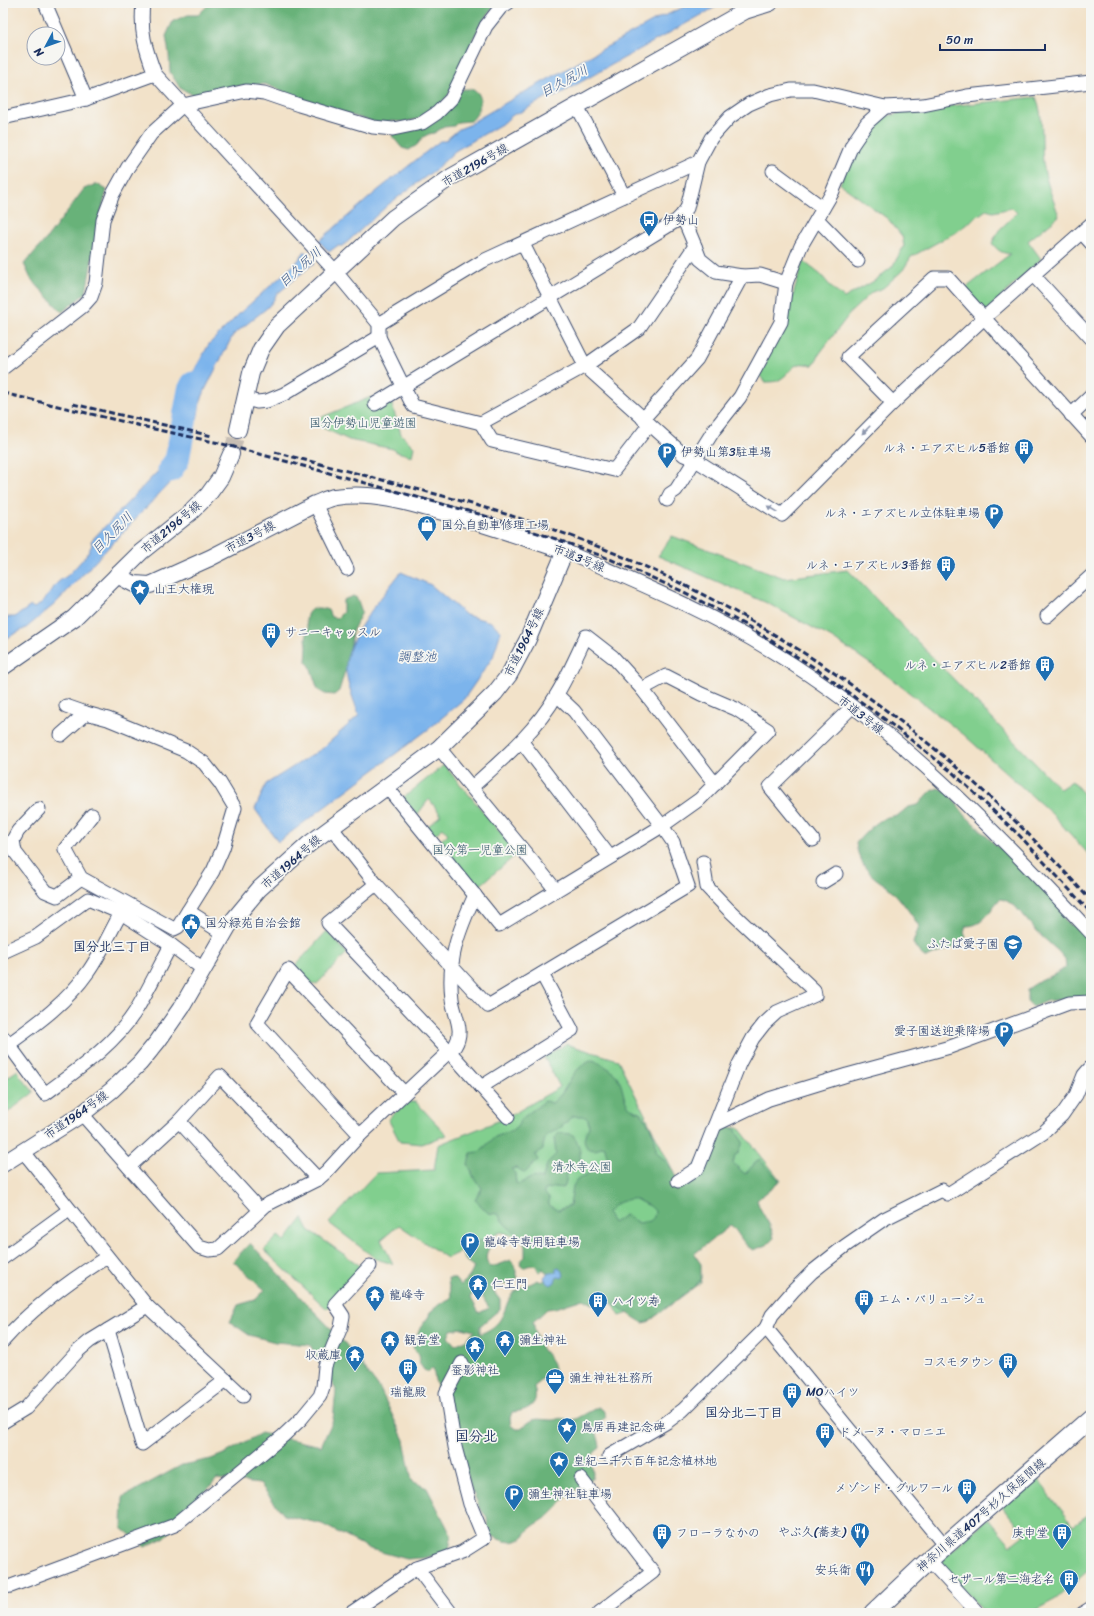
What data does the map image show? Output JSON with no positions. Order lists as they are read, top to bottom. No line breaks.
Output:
{"streets":{"main road":["神奈川県道407号杉久保座間線"],"street":["市道2196号線","市道3号線","市道1964号線"]},"crossings":[["市道2196号線","市道3号線"],["市道3号線","市道1964号線"]],"districts":["国分北三丁目","国分北二丁目","国分北"],"water":["目久尻川","調整池"],"parks":["国分伊勢山児童遊園","国分第一児童公園","清水寺公園"],"places":{"bus stop":["伊勢山"],"building":["ルネ・エアズヒル5番館","ルネ・エアズヒル3番館","サニーキャッスル","ルネ・エアズヒル2番館","エム・バリュージュ","ハイツ寿","コスモタウン","瑞龍殿","MOハイツ","ドメーヌ・マロニエ","メゾンド・グルワール","フローラなかの","庚申堂","セザール第二海老名"],"parking":["伊勢山第3駐車場","ルネ・エアズヒル立体駐車場","愛子園送迎乗降場","龍峰寺専用駐車場","彌生神社駐車場"],"shop":["国分自動車修理工場"],"place":["山王大権現","鳥居再建記念碑","皇紀二千六百年記念植林地"],"public building":["国分緑苑自治会館"],"school or university":["ふたば愛子園"],"temple":["仁王門","龍峰寺","観音堂","彌生神社","蚕影神社","収蔵庫"],"office":["彌生神社社務所"],"restaurant":["やぶ久(蕎麦)","安兵衛"]},"scale_bar":"50 m","north":"bottom left"}
